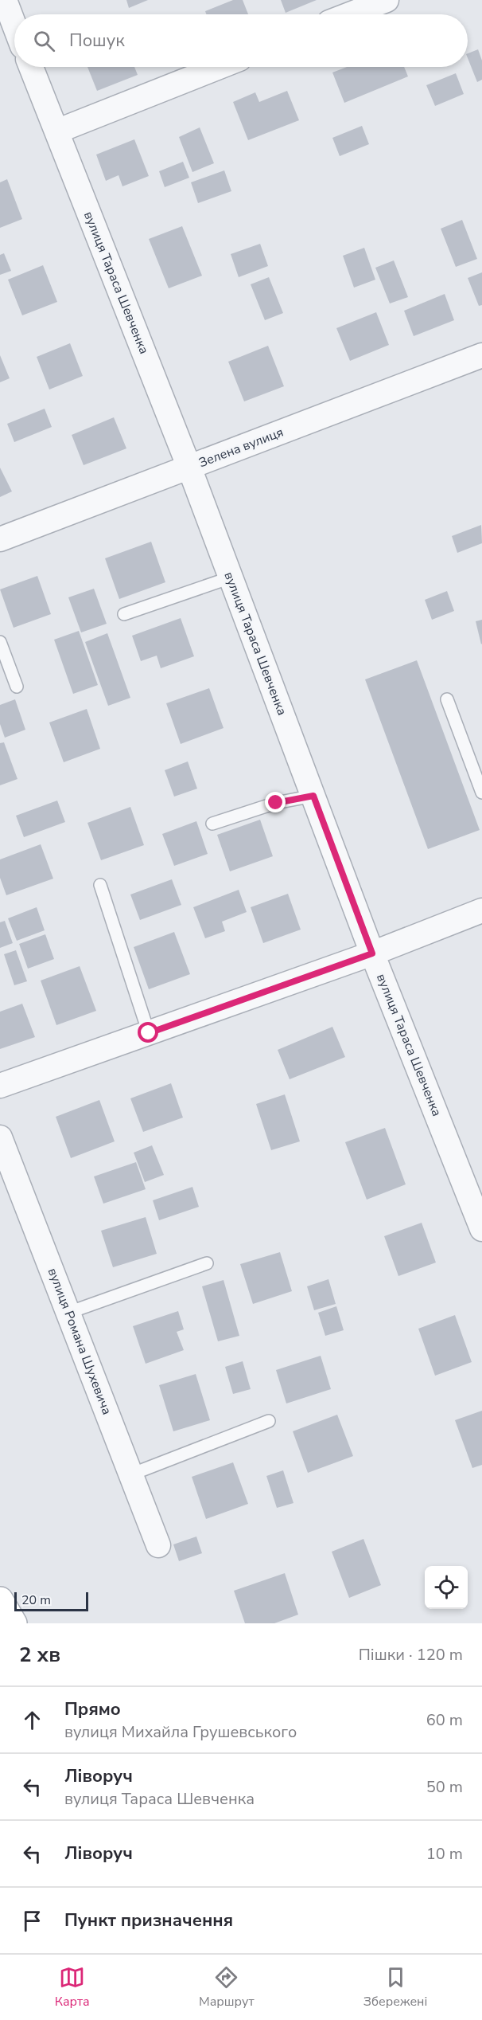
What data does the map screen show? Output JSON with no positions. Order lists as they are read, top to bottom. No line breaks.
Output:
{"streets":{"street":["вулиця Тараса Шевченка","Зелена вулиця","вулиця Романа Шухевича"]},"crossings":[["вулиця Тараса Шевченка","Зелена вулиця"]],"scale_bar":"20 m","page":{"search":"Пошук","scale":"20 m","heading":["2 хв","Пішки · 120 m"],"list":[["Прямо","вулиця Михайла Грушевського","60 m"],["Ліворуч","вулиця Тараса Шевченка","50 m"],["Ліворуч","10 m"],"Пункт призначення"],"nav":["Карта","Маршрут","Збережені"]}}
